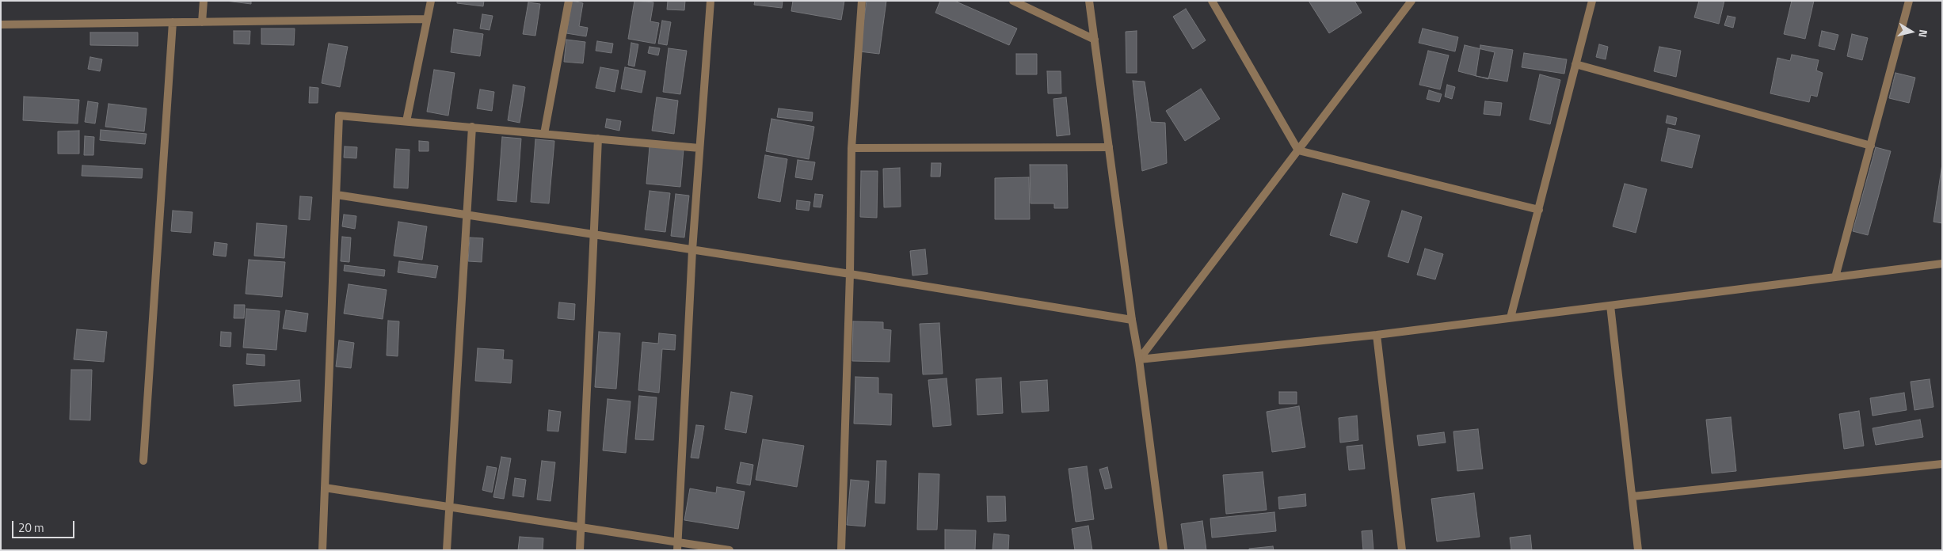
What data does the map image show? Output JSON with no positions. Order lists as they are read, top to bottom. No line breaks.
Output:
{"scale_bar":"20 m","north":"right"}
